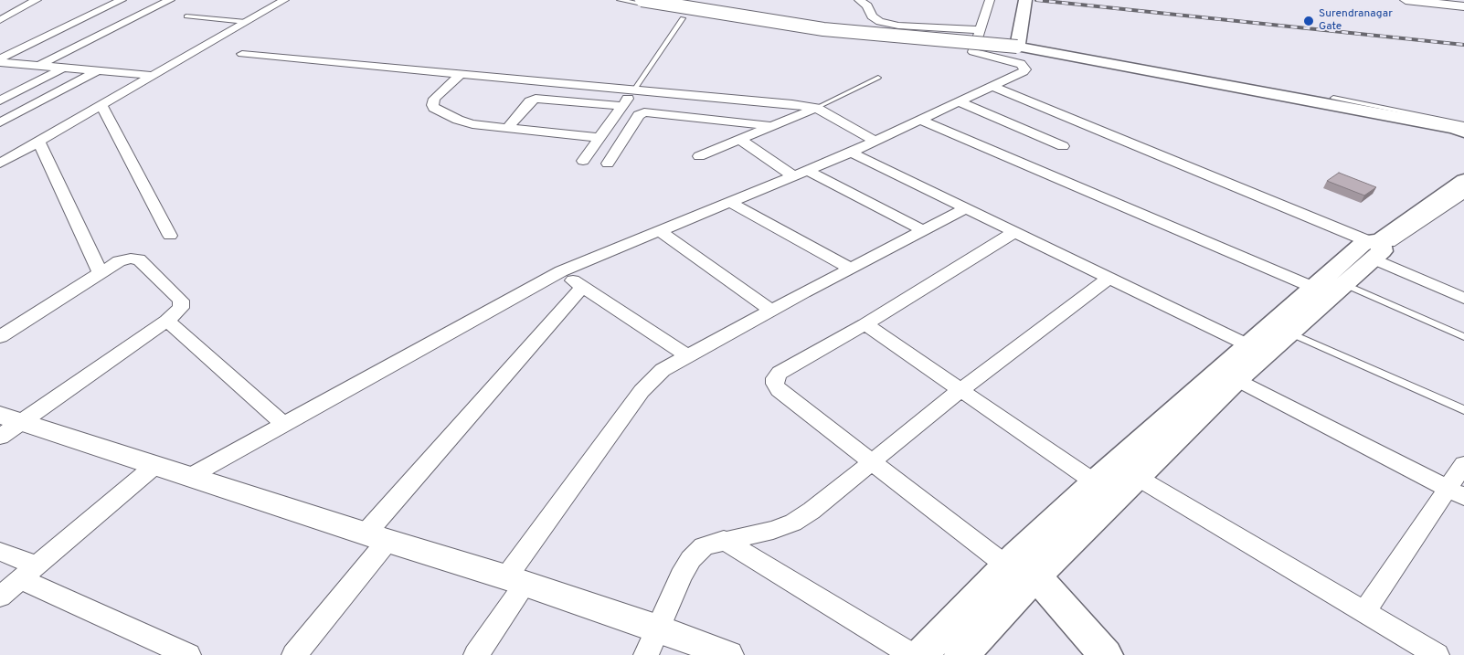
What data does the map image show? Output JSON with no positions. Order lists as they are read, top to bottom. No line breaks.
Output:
{"places":["Surendranagar Gate"]}
